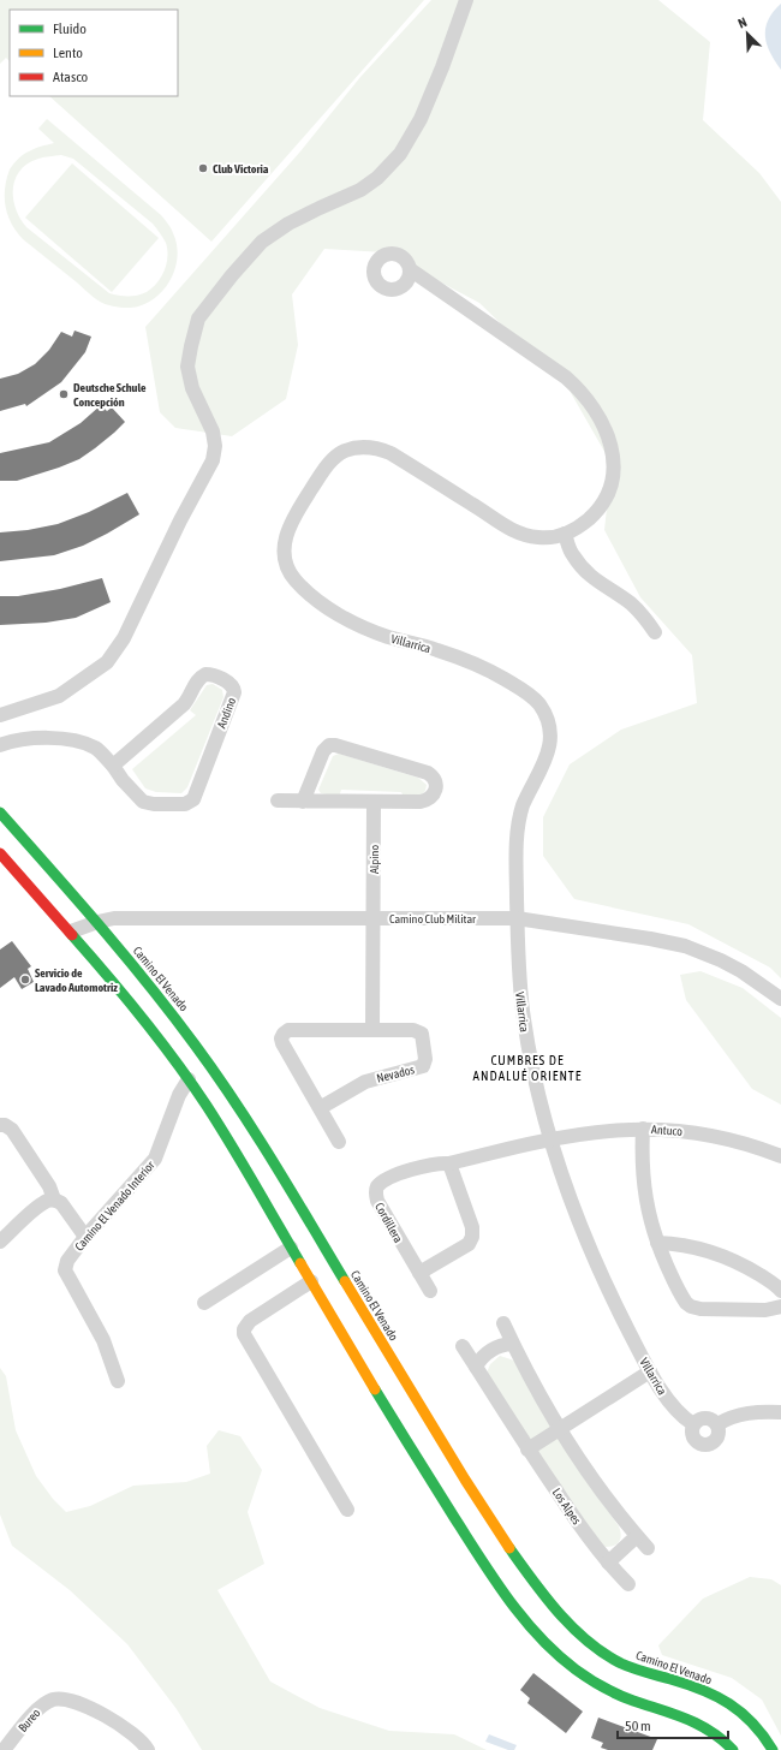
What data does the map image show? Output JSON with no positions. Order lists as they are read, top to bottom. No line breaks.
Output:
{"streets":{"street":["Villarrica","Andino","Alpino","Camino Club Militar","Camino El Venado","Nevados","Antuco","Camino El Venado Interior","Cordillera","Los Alpes","Bureo"]},"crossings":[["Villarrica","Camino Club Militar"],["Villarrica","Antuco"],["Villarrica","Cordillera"],["Alpino","Camino Club Militar"],["Camino Club Militar","Camino El Venado"],["Antuco","Cordillera"]],"districts":["CUMBRES DE ANDALUÉ ORIENTE"],"places":["Club Victoria","Deutsche Schule Concepción","Servicio de Lavado Automotriz"],"legend":["Fluido","Lento","Atasco"],"scale_bar":"50 m","north":"top left"}
